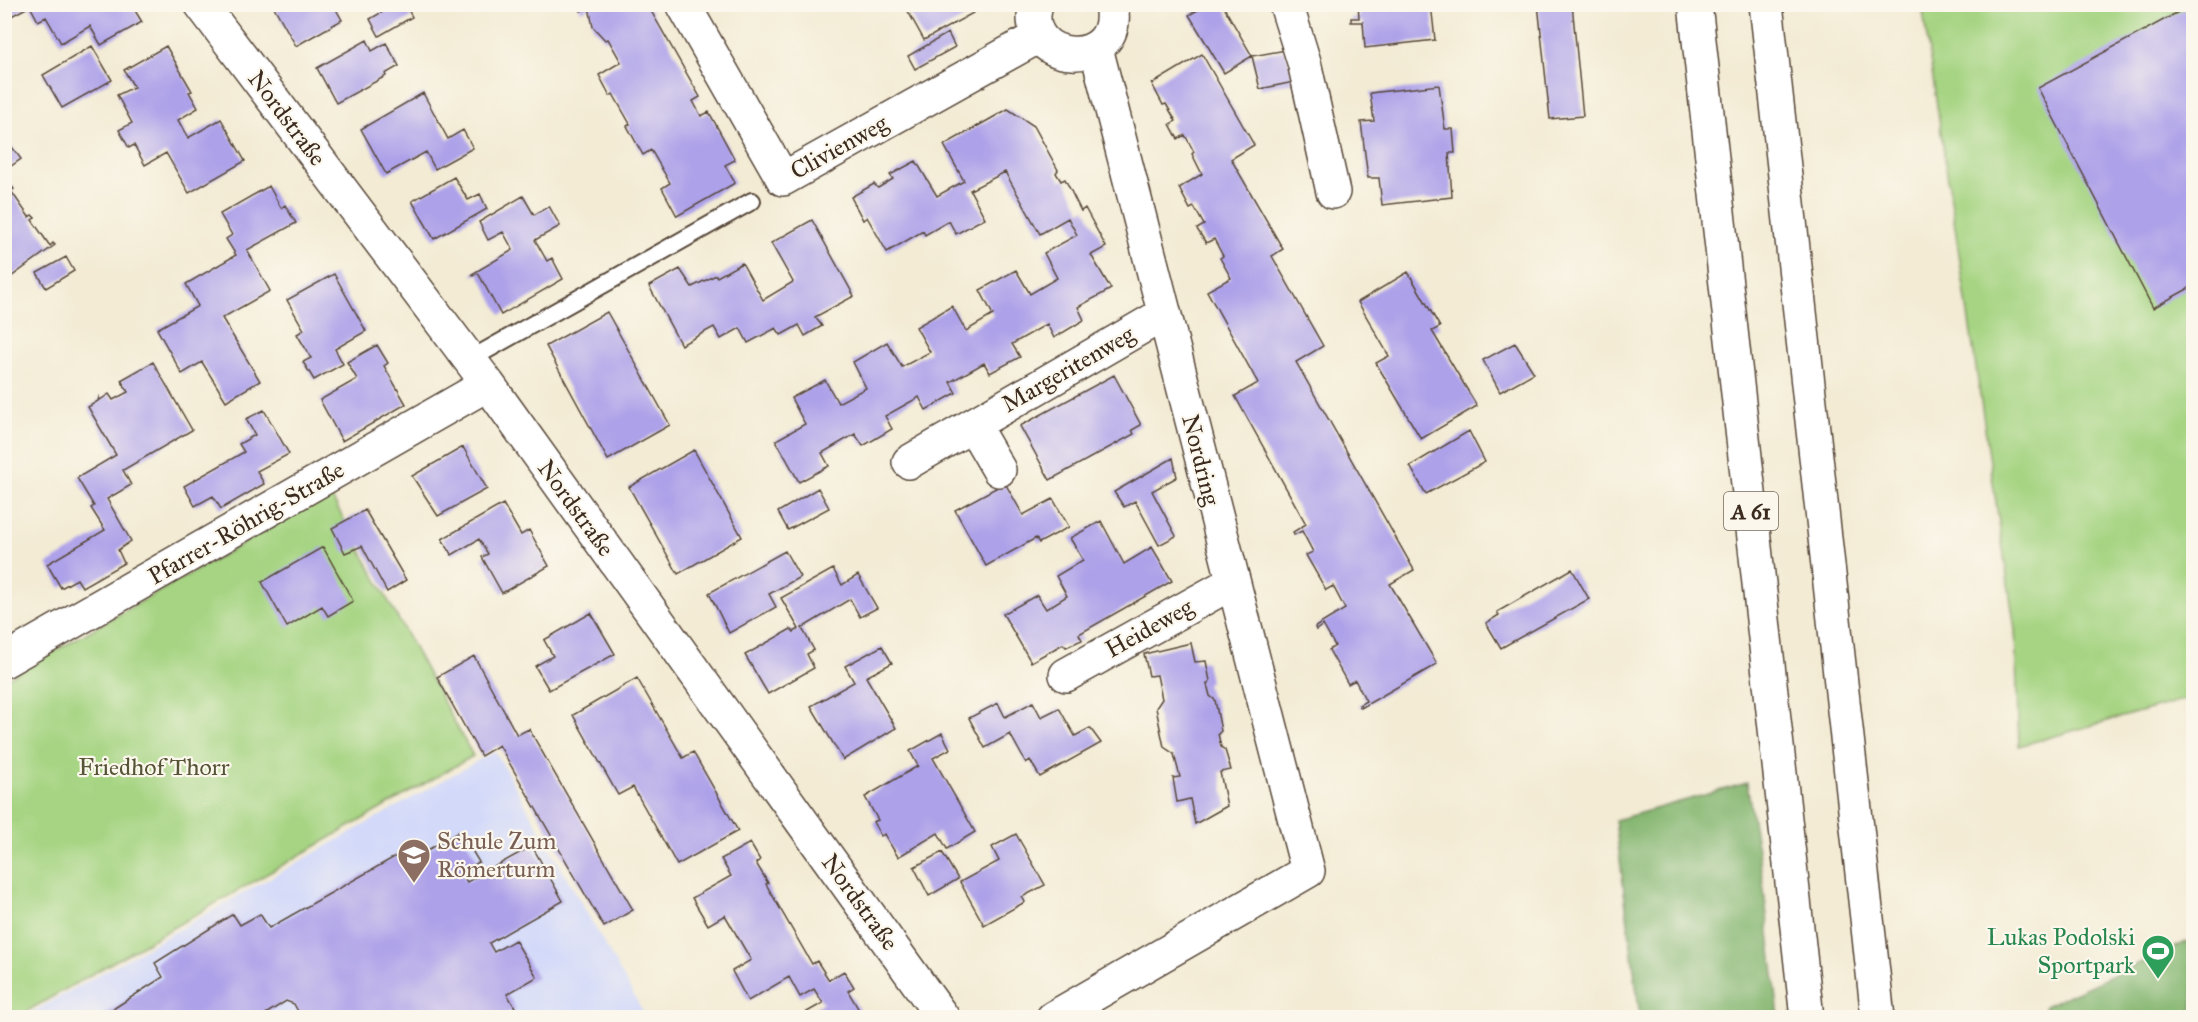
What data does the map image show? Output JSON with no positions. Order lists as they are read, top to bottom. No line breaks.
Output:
{"streets":{"main road":["Nordstraße","Clivienweg","Margeritenweg","Nordring","A 61","Pfarrer-Röhrig-Straße","Heideweg"]},"crossings":[["Nordstraße","Pfarrer-Röhrig-Straße"],["Margeritenweg","Nordring"],["Nordring","Heideweg"]],"parks":["Friedhof Thorr"],"places":{"school or university":["Schule Zum Römerturm"],"sports":["Lukas Podolski Sportpark"]}}
